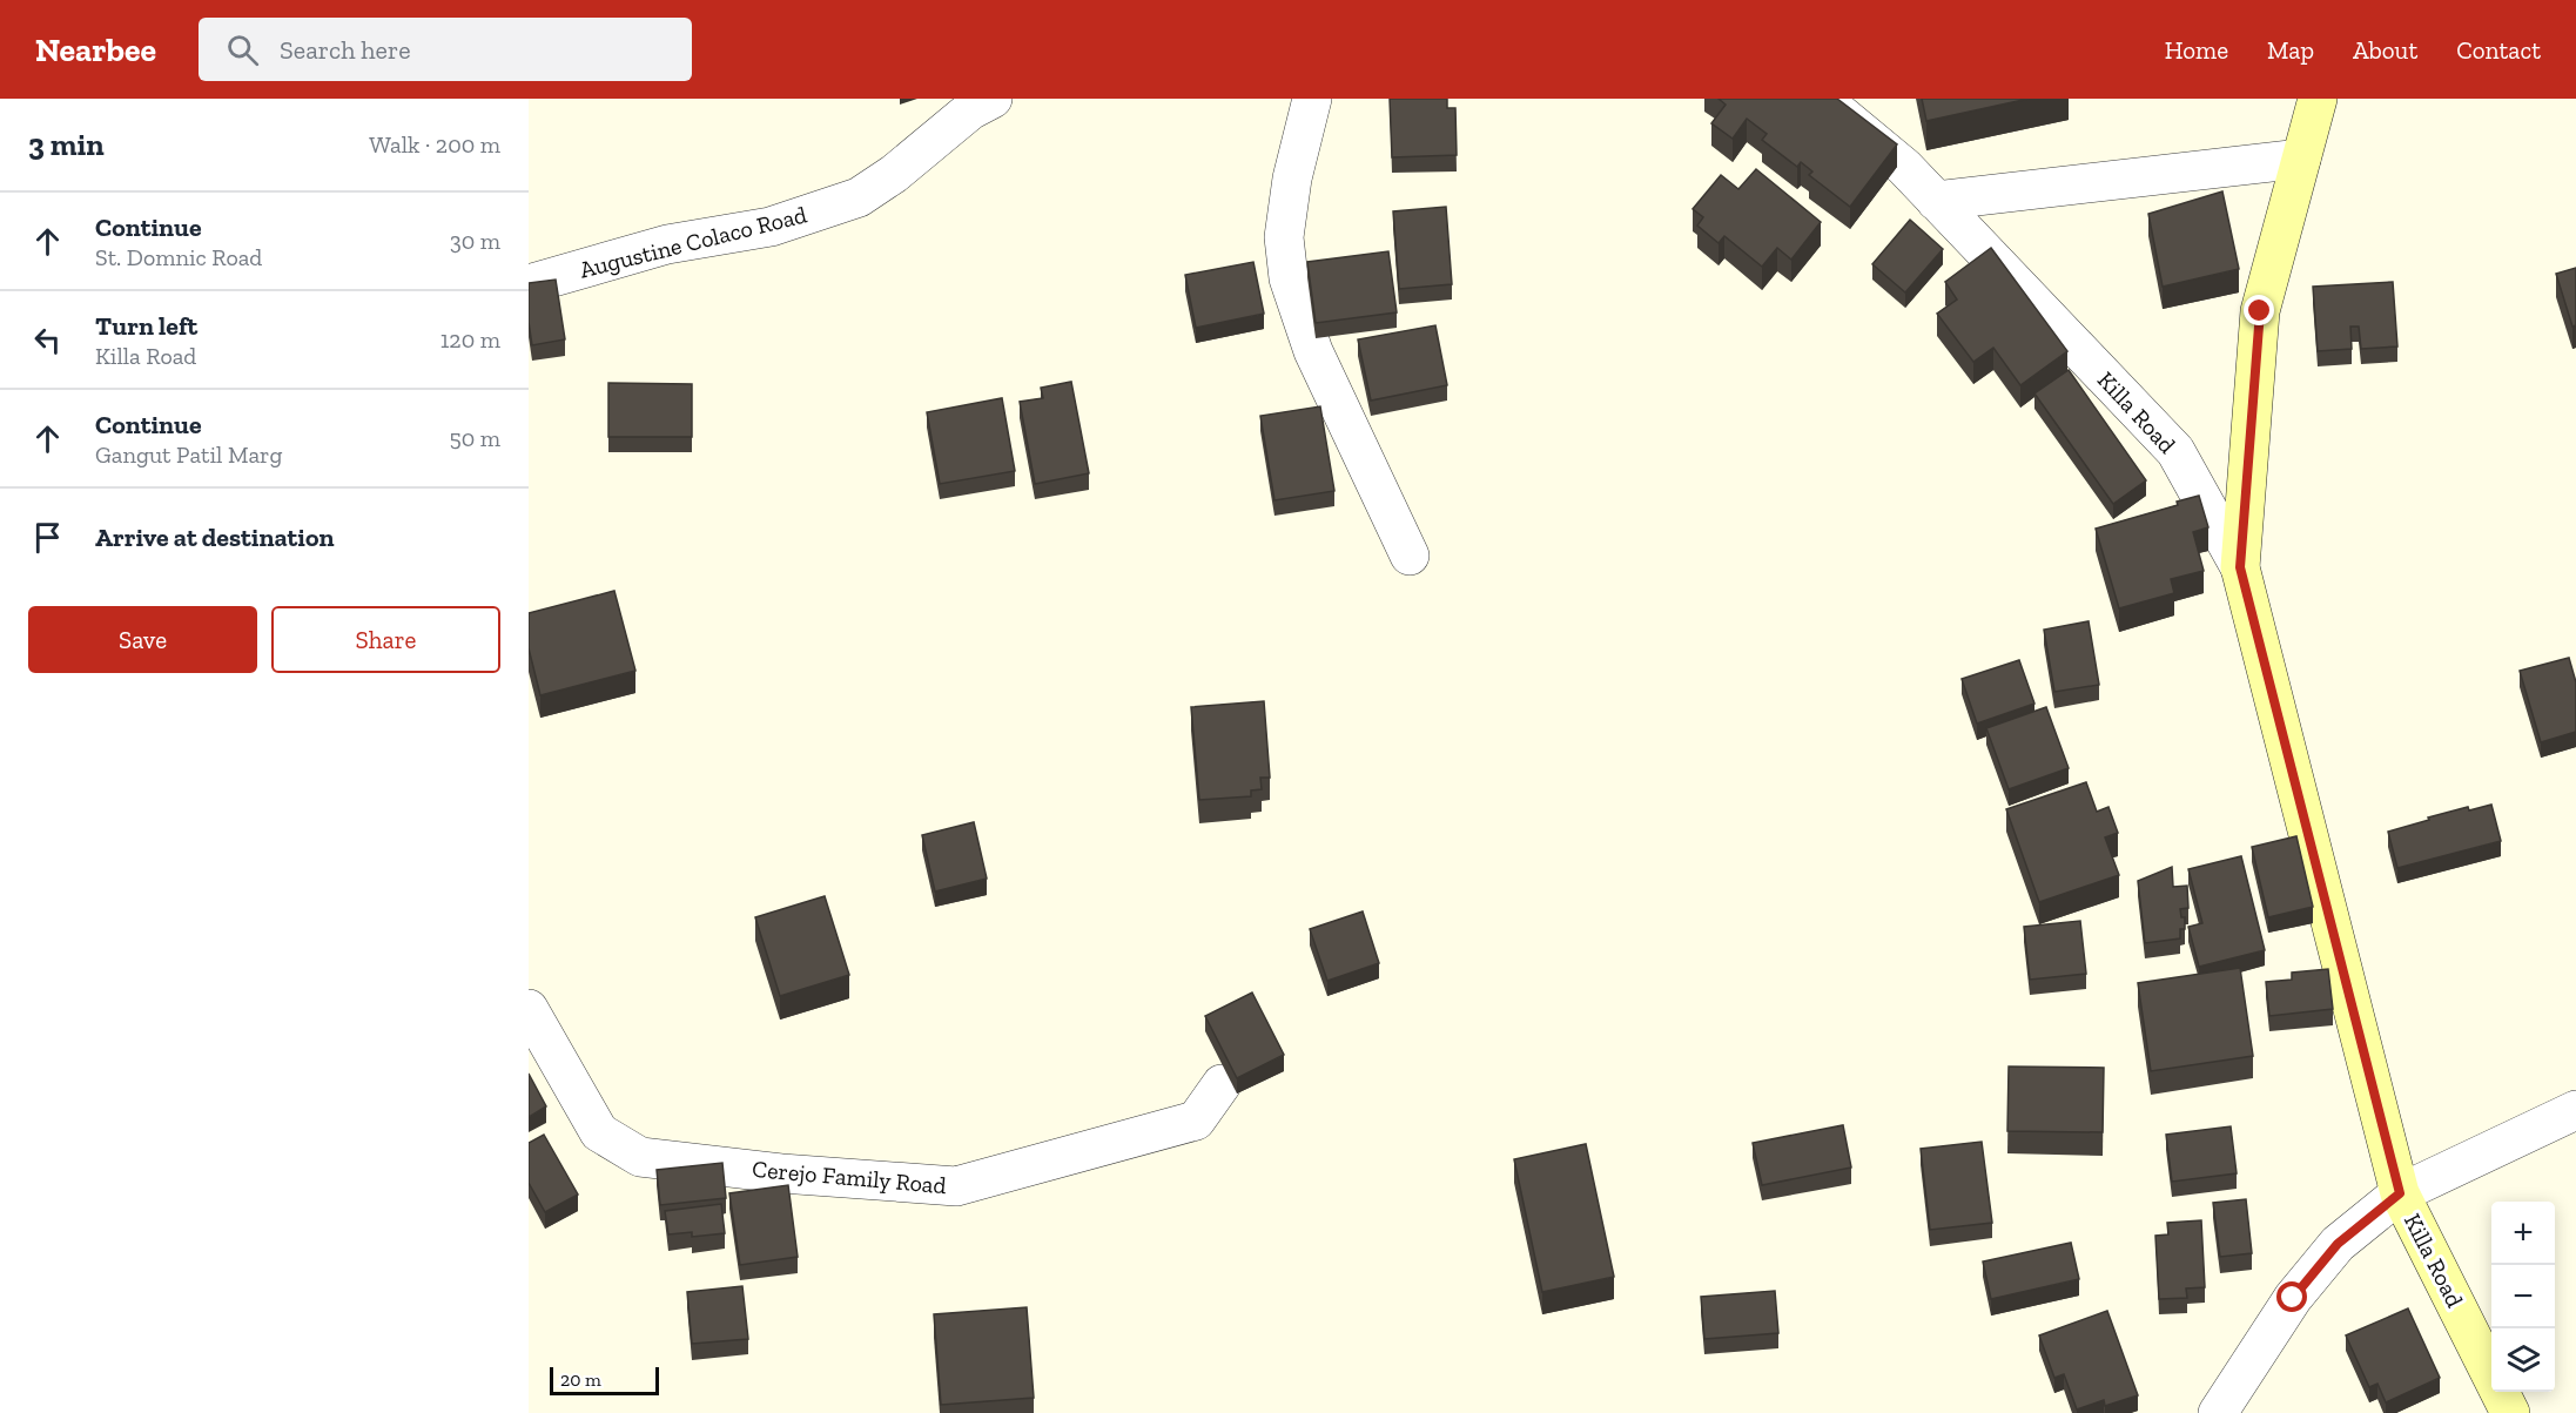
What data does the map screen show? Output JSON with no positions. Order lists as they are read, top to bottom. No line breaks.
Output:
{"streets":{"main road":["Killa Road"],"street":["Augustine Colaco Road","Cerejo Family Road"]},"scale_bar":"20 m","page":{"header":"Nearbee","search":"Search here","nav":["Home","Map","About","Contact"],"heading":["3 min","Walk · 200 m"],"list":[["Continue","St. Domnic Road","30 m"],["Turn left","Killa Road","120 m"],["Continue","Gangut Patil Marg","50 m"],"Arrive at destination"],"buttons":["Save","Share"],"map_buttons":["+","−"],"scale":"20 m"}}
